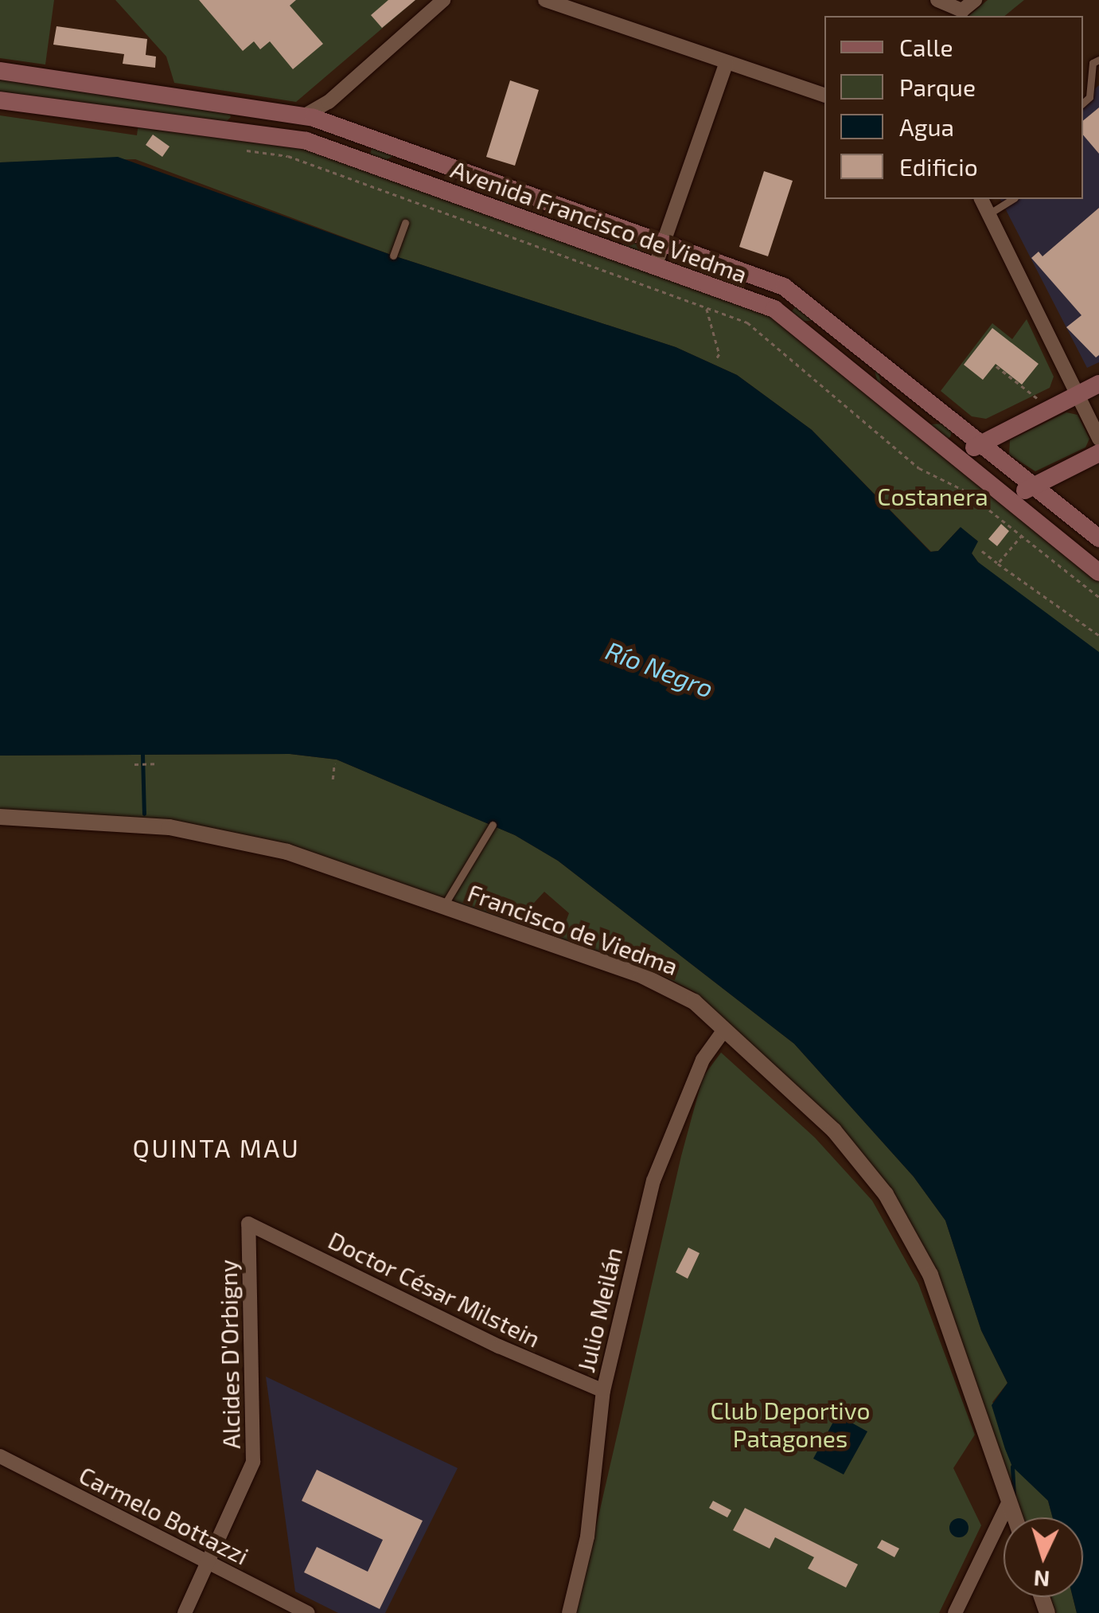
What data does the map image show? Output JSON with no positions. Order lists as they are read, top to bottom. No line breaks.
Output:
{"streets":{"main road":["Avenida Francisco de Viedma"],"street":["Francisco de Viedma","Doctor César Milstein","Julio Meilán","Alcides D'Orbigny","Carmelo Bottazzi"]},"crossings":[["Francisco de Viedma","Julio Meilán"],["Doctor César Milstein","Julio Meilán"],["Doctor César Milstein","Alcides D'Orbigny"],["Alcides D'Orbigny","Carmelo Bottazzi"]],"districts":["QUINTA MAU"],"water":["Río Negro"],"parks":["Costanera","Club Deportivo Patagones"],"legend":["Calle","Parque","Agua","Edificio"],"north":"bottom"}
